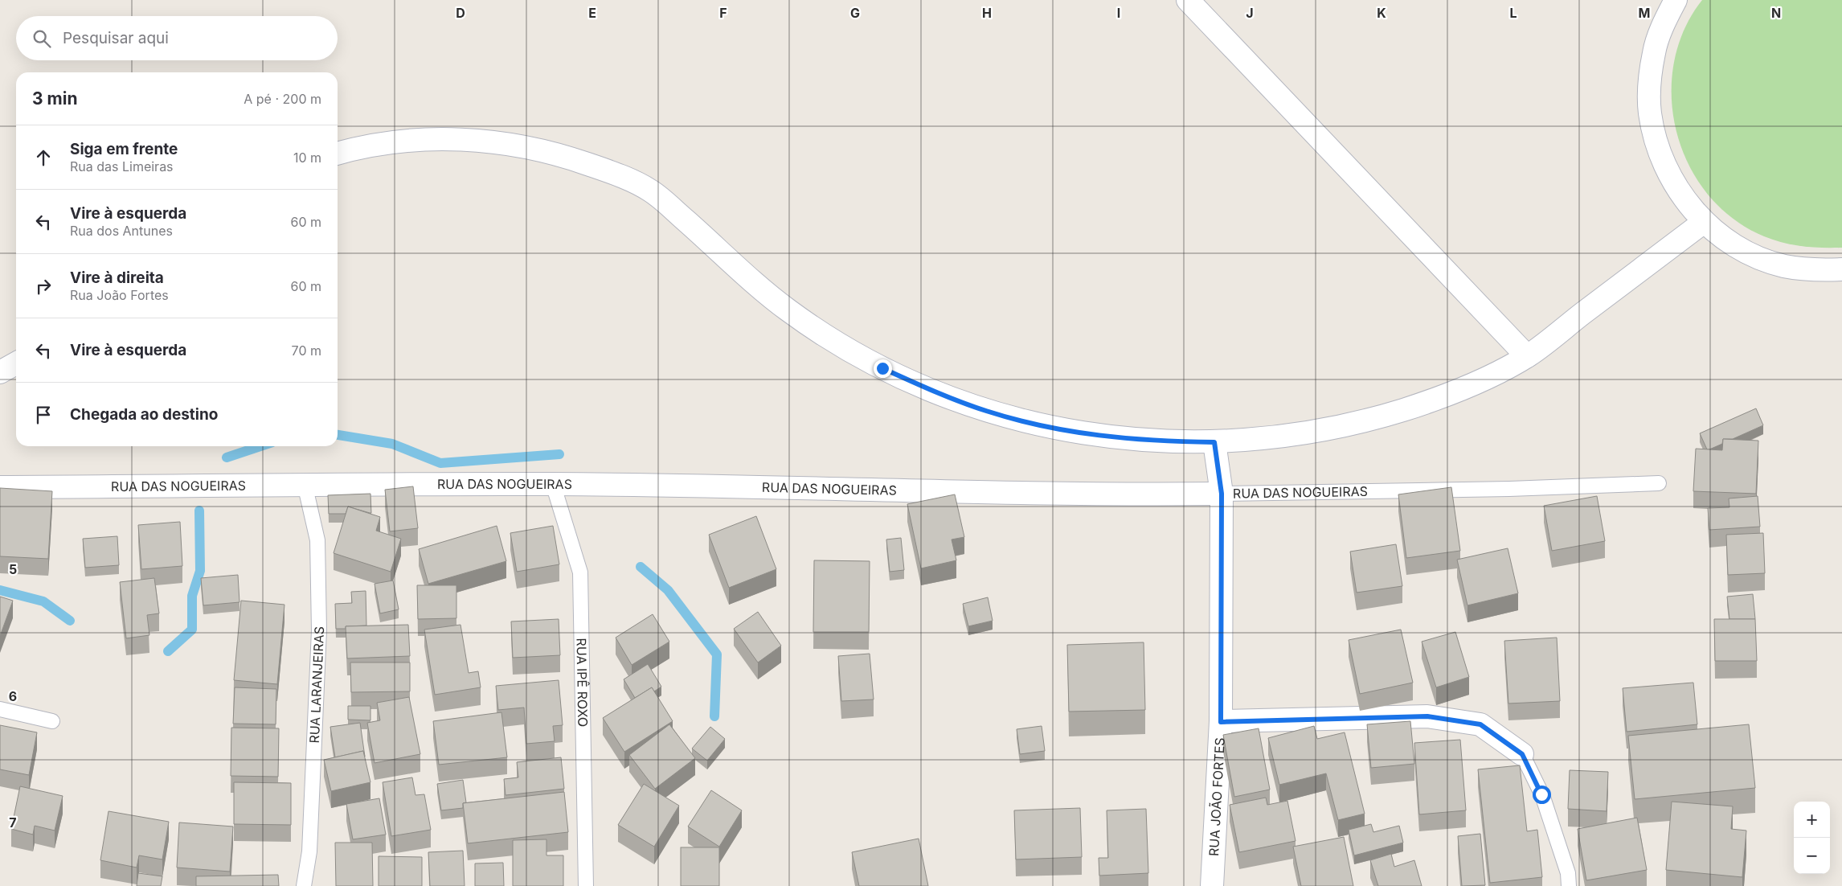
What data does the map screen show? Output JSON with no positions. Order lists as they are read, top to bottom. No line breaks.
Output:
{"streets":{"street":["RUA DAS NOGUEIRAS","RUA JOÃO FORTES"],"lane":["RUA IPÊ ROXO","RUA LARANJEIRAS"]},"crossings":[["RUA DAS NOGUEIRAS","RUA IPÊ ROXO"],["RUA DAS NOGUEIRAS","RUA LARANJEIRAS"],["RUA DAS NOGUEIRAS","RUA JOÃO FORTES"]],"page":{"search":"Pesquisar aqui","heading":["3 min","A pé · 200 m"],"list":[["Siga em frente","Rua das Limeiras","10 m"],["Vire à esquerda","Rua dos Antunes","60 m"],["Vire à direita","Rua João Fortes","60 m"],["Vire à esquerda","70 m"],"Chegada ao destino"],"map_buttons":["+","−"]},"grid":{"columns":["D","E","F","G","H","I","J","K","L","M","N"],"rows":["5","6","7"]}}
